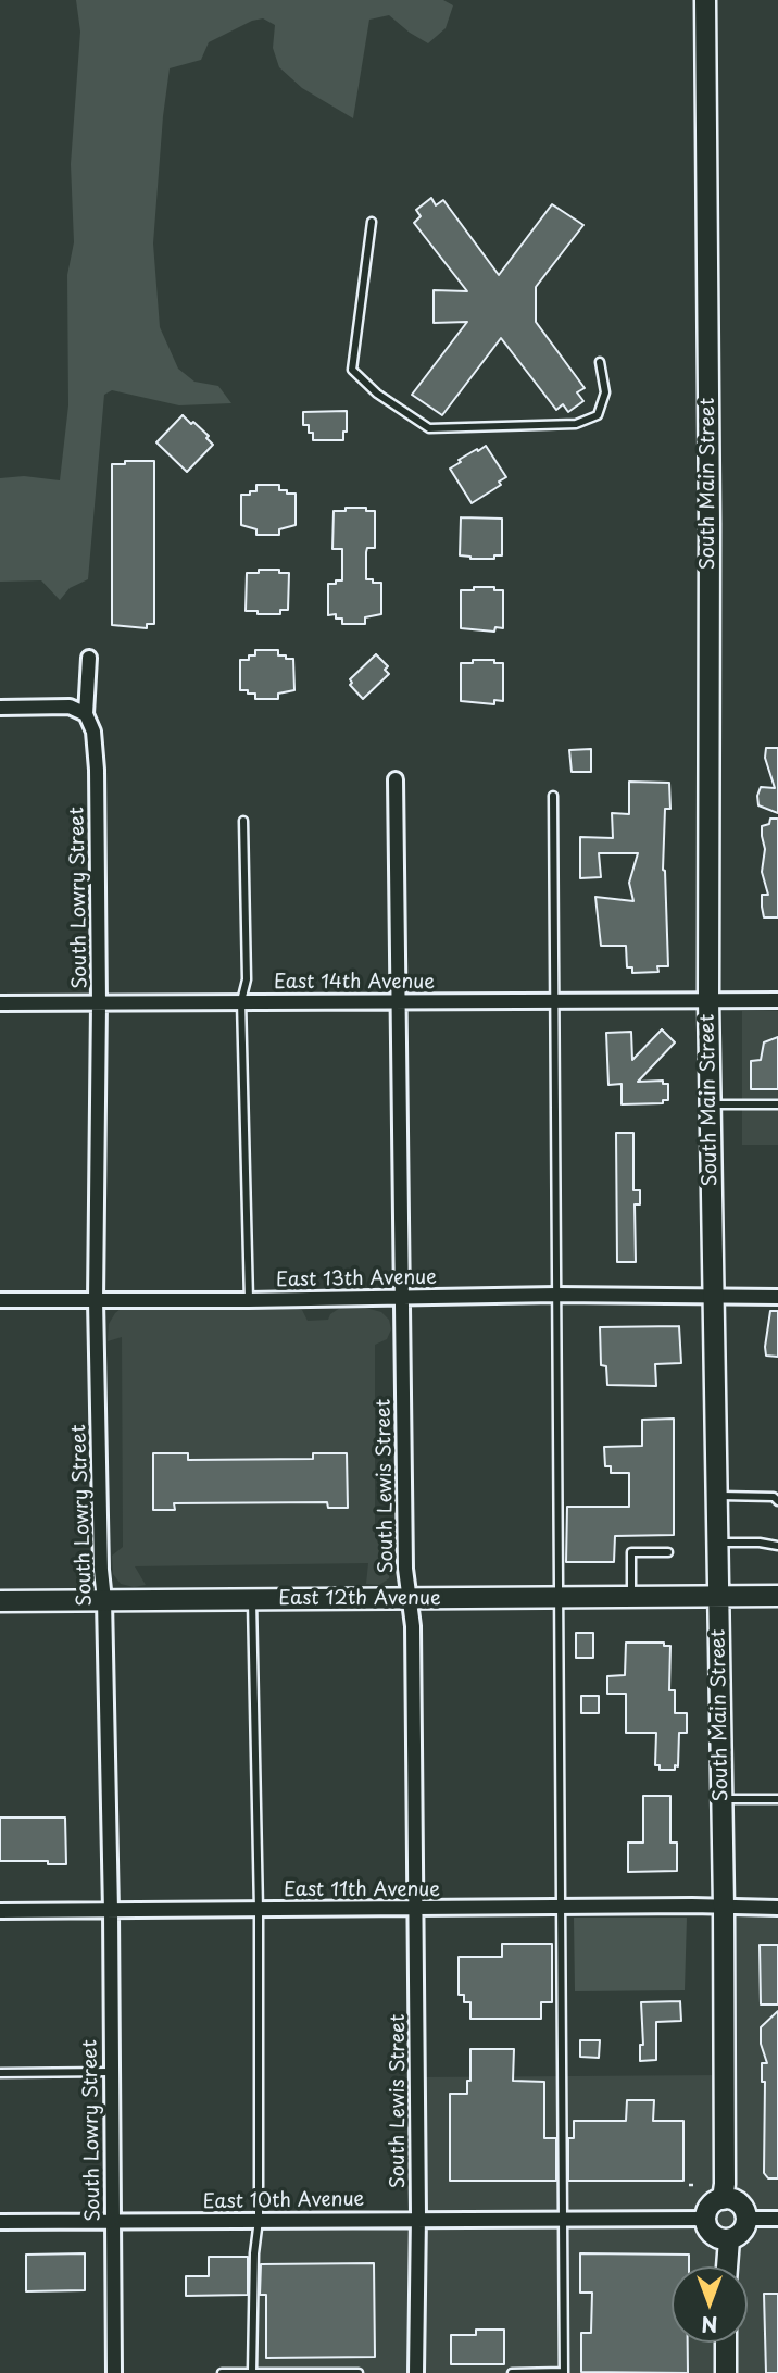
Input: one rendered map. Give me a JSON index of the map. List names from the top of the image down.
{
  "streets": {
    "main road": ["South Main Street", "East 12th Avenue"],
    "street": [
      "South Lowry Street",
      "East 14th Avenue",
      "East 13th Avenue",
      "South Lewis Street",
      "East 11th Avenue",
      "East 10th Avenue"
    ]
  },
  "crossings": [
    ["South Main Street", "East 14th Avenue"],
    ["South Main Street", "East 13th Avenue"],
    ["South Main Street", "East 12th Avenue"],
    ["South Main Street", "East 11th Avenue"],
    ["South Main Street", "East 10th Avenue"],
    ["South Lowry Street", "East 14th Avenue"],
    ["South Lowry Street", "East 13th Avenue"],
    ["South Lowry Street", "East 12th Avenue"],
    ["South Lowry Street", "East 11th Avenue"],
    ["South Lowry Street", "East 10th Avenue"],
    ["East 14th Avenue", "South Lewis Street"],
    ["East 13th Avenue", "South Lewis Street"],
    ["South Lewis Street", "East 12th Avenue"],
    ["South Lewis Street", "East 11th Avenue"],
    ["South Lewis Street", "East 10th Avenue"]
  ],
  "north": "bottom"
}
